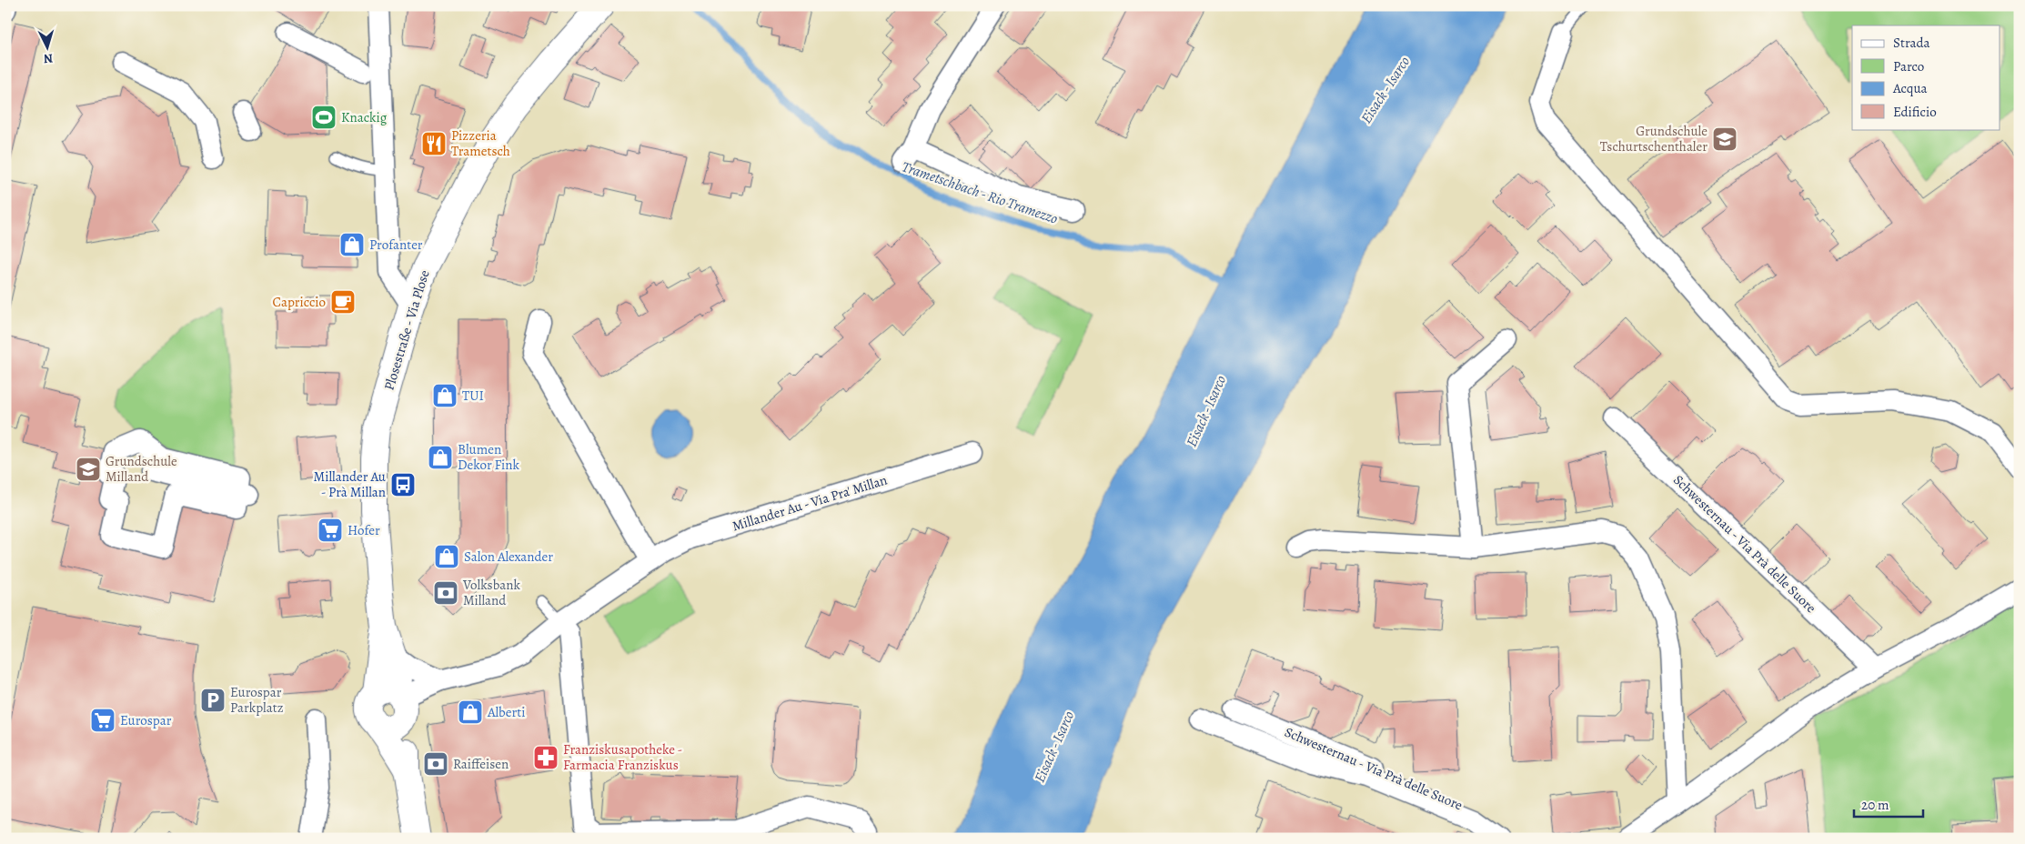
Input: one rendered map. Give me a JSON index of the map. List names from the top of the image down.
{
  "streets": {
    "street": ["Plosestraße - Via Plose", "Millander Au - Via Pra' Millan", "Schwesternau - Via Prà delle Suore"]
  },
  "crossings": [
    ["Plosestraße - Via Plose", "Millander Au - Via Pra' Millan"]
  ],
  "water": ["Eisack - Isarco", "Trametschbach - Rio Tramezzo"],
  "places": {
    "sports": ["Knackig"],
    "school or university": ["Grundschule Tschurtschenthaler", "Grundschule Milland"],
    "restaurant": ["Pizzeria Trametsch"],
    "shop": [
      "Profanter",
      "TUI",
      "Blumen Dekor Fink",
      "Salon Alexander",
      "Alberti"
    ],
    "cafe": ["Capriccio"],
    "bus stop": ["Millander Au - Prà Millan"],
    "supermarket": ["Hofer", "Eurospar"],
    "bank": ["Volksbank Milland", "Raiffeisen"],
    "parking": ["Eurospar Parkplatz"],
    "pharmacy": ["Franziskusapotheke - Farmacia Franziskus"]
  },
  "legend": [
    "Strada",
    "Parco",
    "Acqua",
    "Edificio"
  ],
  "scale_bar": "20 m",
  "north": "bottom"
}
